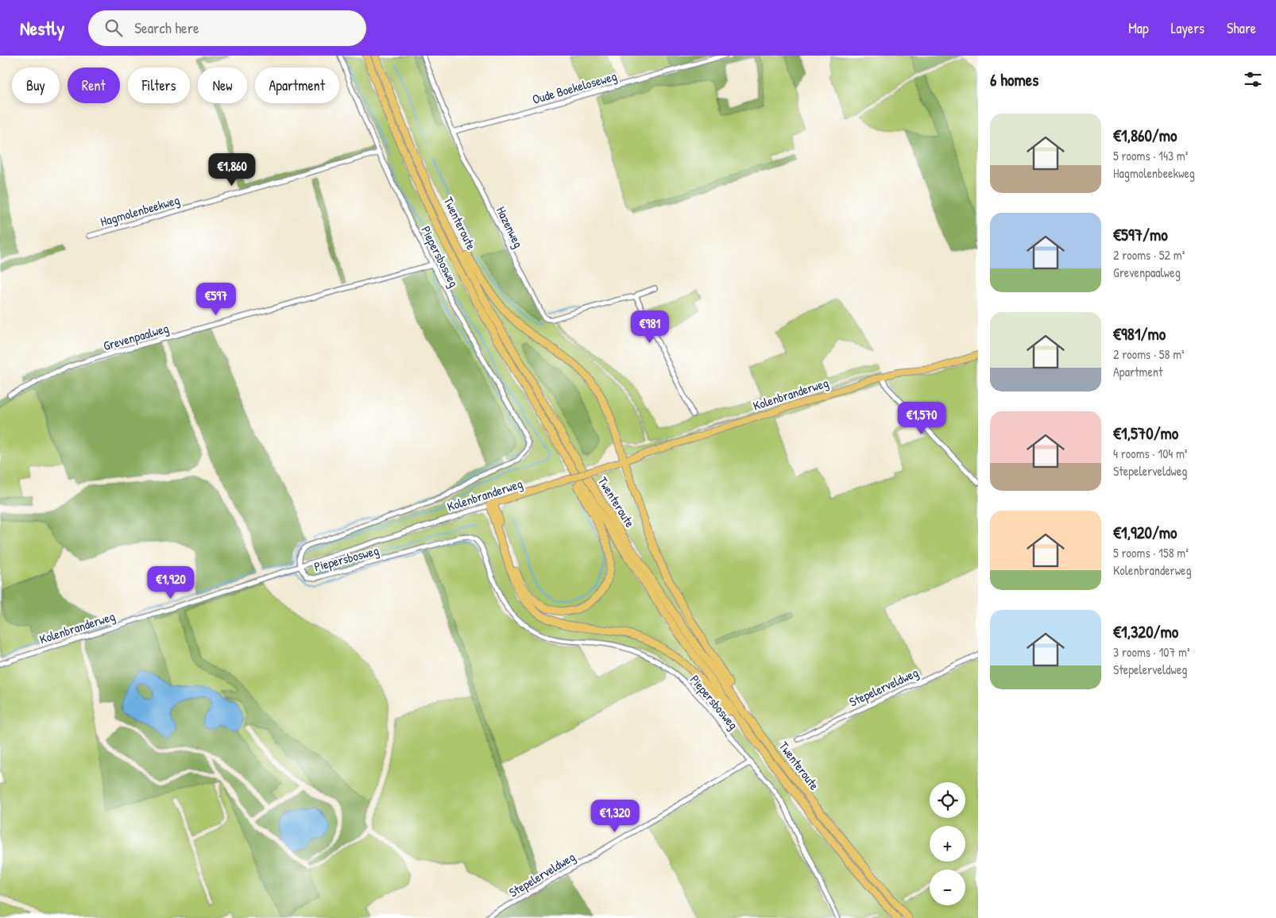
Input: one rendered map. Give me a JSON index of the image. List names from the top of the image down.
{
  "streets": {
    "highway": ["Twenteroute"],
    "main road": ["Kolenbranderweg"],
    "street": [
      "Oude Boekeloseweg",
      "Hagmolenbeekweg",
      "Hazenweg",
      "Piepersbosweg",
      "Grevenpaalweg",
      "Stepelerveldweg"
    ]
  },
  "crossings": [
    ["Oude Boekeloseweg", "Hazenweg"],
    ["Hagmolenbeekweg", "Piepersbosweg"],
    ["Piepersbosweg", "Grevenpaalweg"],
    ["Piepersbosweg", "Kolenbranderweg"],
    ["Piepersbosweg", "Stepelerveldweg"]
  ],
  "page": {
    "header": "Nestly",
    "search": "Search here",
    "nav": ["Map", "Layers", "Share"],
    "heading": "6 homes",
    "chip": [
      "Buy",
      "Rent",
      "Filters",
      "New",
      "Apartment"
    ],
    "list": [
      {
        "name": "€1,860/mo",
        "note": "5 rooms · 143 m² · Hagmolenbeekweg"
      },
      {
        "name": "€597/mo",
        "note": "2 rooms · 52 m² · Grevenpaalweg"
      },
      {
        "name": "€981/mo",
        "note": "2 rooms · 58 m² · Apartment"
      },
      {
        "name": "€1,570/mo",
        "note": "4 rooms · 104 m² · Stepelerveldweg"
      },
      {
        "name": "€1,920/mo",
        "note": "5 rooms · 158 m² · Kolenbranderweg"
      },
      {
        "name": "€1,320/mo",
        "note": "3 rooms · 107 m² · Stepelerveldweg"
      }
    ],
    "price": [
      "€1,860",
      "€597",
      "€981",
      "€1,570",
      "€1,920",
      "€1,320"
    ],
    "map_buttons": ["+", "−"]
  }
}
